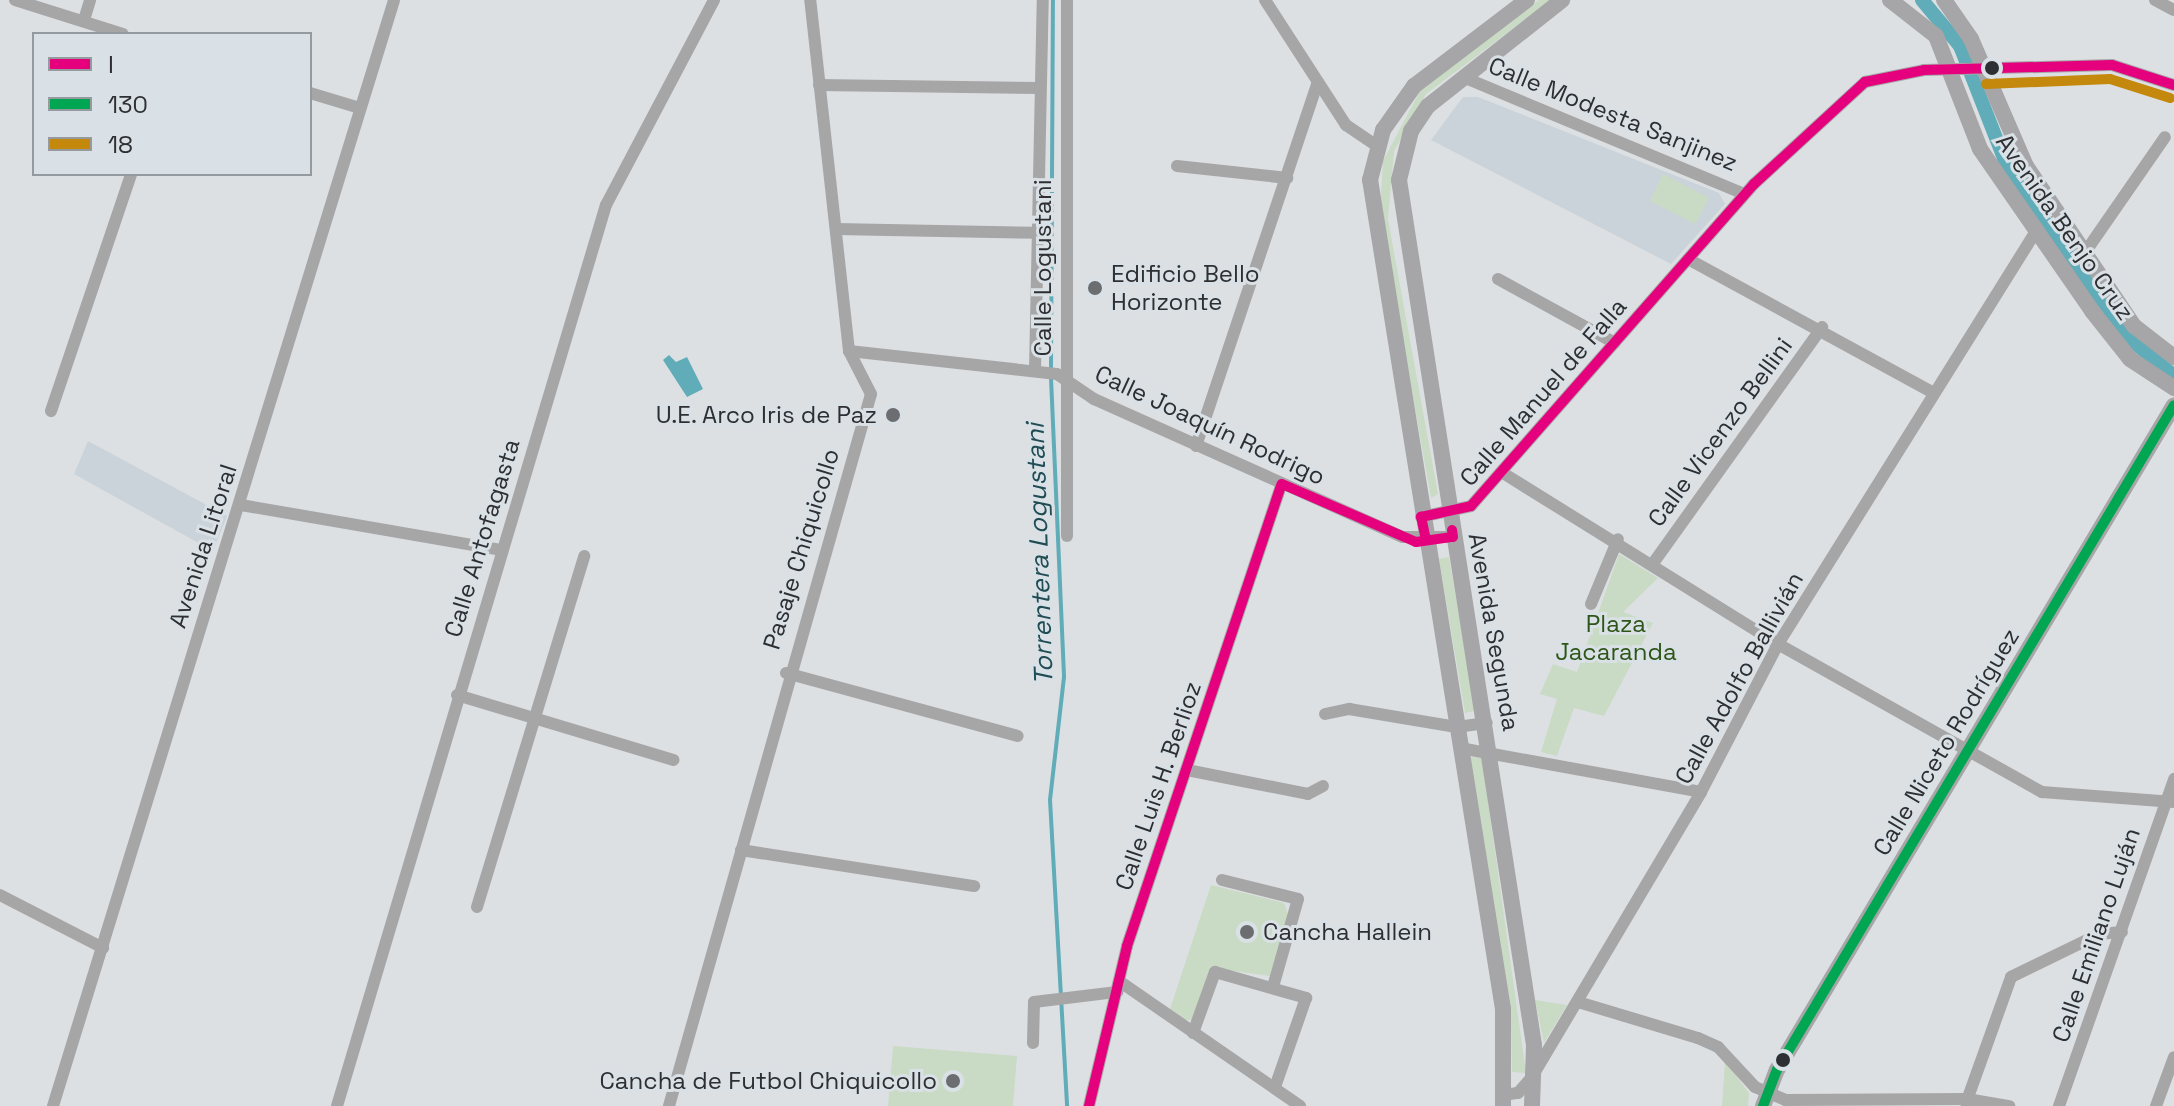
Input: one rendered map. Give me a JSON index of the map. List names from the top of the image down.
{
  "streets": {
    "main road": ["Avenida Benjo Cruz", "Avenida Segunda", "Calle Niceto Rodríguez"],
    "street": [
      "Calle Modesta Sanjinez",
      "Calle Logustani",
      "Calle Manuel de Falla",
      "Calle Joaquín Rodrigo",
      "Calle Vicenzo Bellini",
      "Calle Antofagasta",
      "Avenida Litoral",
      "Pasaje Chiquicollo",
      "Calle Adolfo Ballivián",
      "Calle Luis H. Berlioz",
      "Calle Emiliano Luján"
    ]
  },
  "crossings": [
    ["Calle Modesta Sanjinez", "Calle Manuel de Falla"],
    ["Calle Modesta Sanjinez", "Avenida Segunda"],
    ["Avenida Benjo Cruz", "Calle Manuel de Falla"],
    ["Avenida Benjo Cruz", "Calle Adolfo Ballivián"],
    ["Calle Logustani", "Calle Joaquín Rodrigo"],
    ["Calle Manuel de Falla", "Avenida Segunda"],
    ["Calle Joaquín Rodrigo", "Pasaje Chiquicollo"],
    ["Calle Joaquín Rodrigo", "Avenida Segunda"],
    ["Calle Joaquín Rodrigo", "Calle Luis H. Berlioz"],
    ["Avenida Segunda", "Calle Adolfo Ballivián"]
  ],
  "water": ["Torrentera Logustani"],
  "parks": ["Plaza Jacaranda"],
  "places": [
    "Edificio Bello Horizonte",
    "U.E. Arco Iris de Paz",
    "Cancha Hallein",
    "Cancha de Futbol Chiquicollo"
  ],
  "lines": ["transit line I", "transit line 18", "transit line 130"],
  "legend": ["I", "130", "18"]
}
